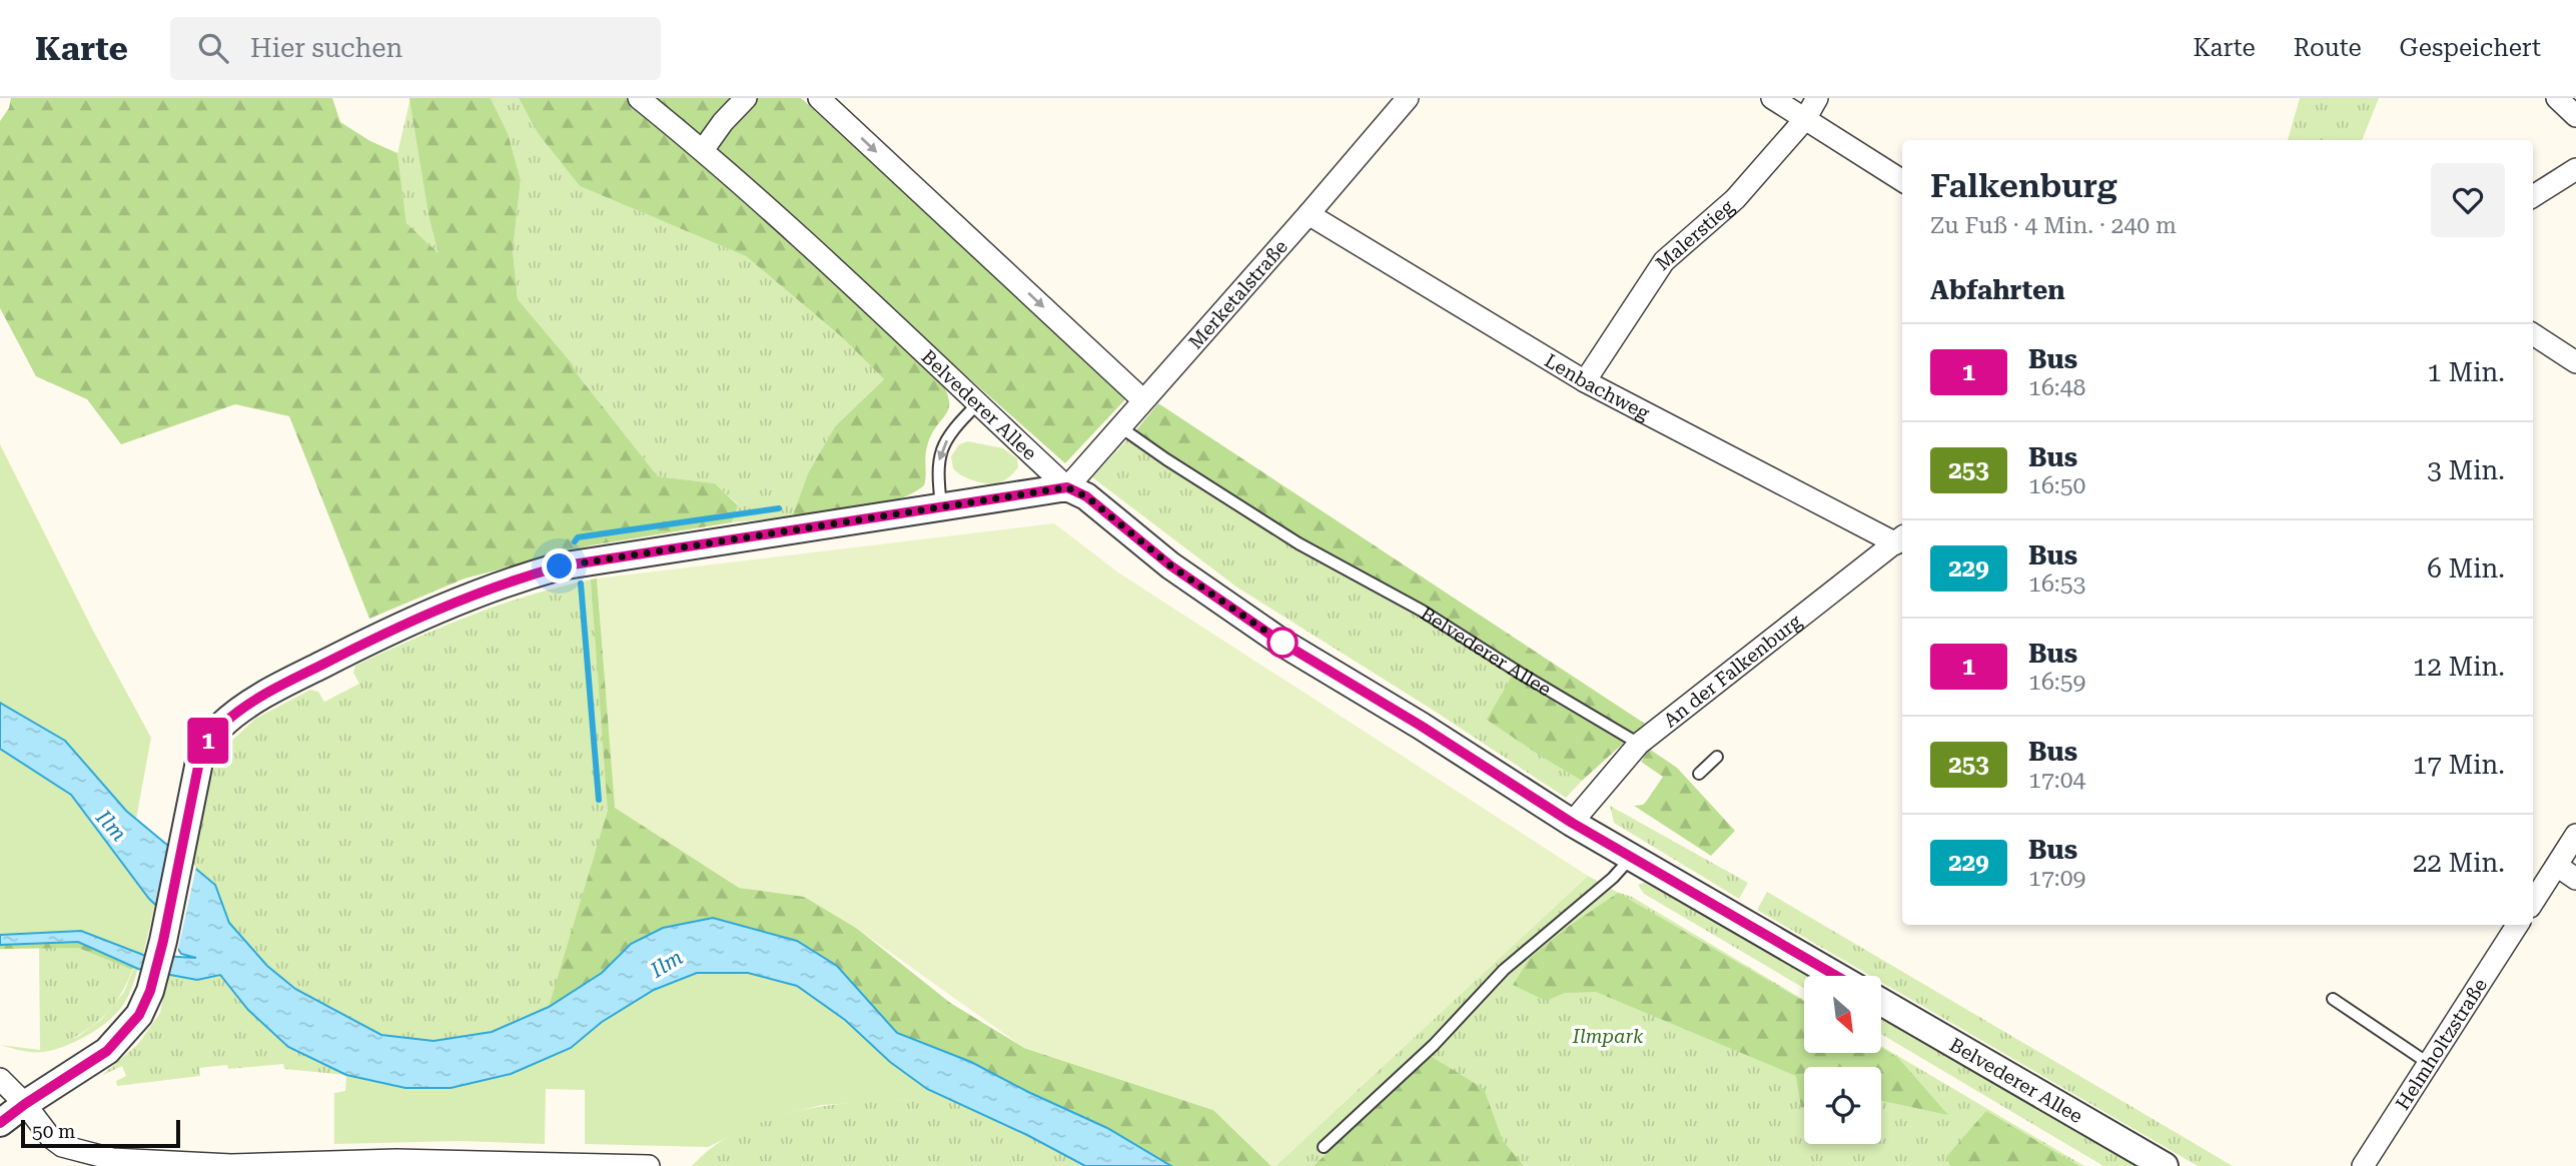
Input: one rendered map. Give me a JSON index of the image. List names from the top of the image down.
{
  "streets": {
    "street": [
      "Malerstieg",
      "Merketalstraße",
      "Lenbachweg",
      "Belvederer Allee",
      "An der Falkenburg",
      "Helmholtzstraße"
    ]
  },
  "crossings": [
    ["Malerstieg", "Lenbachweg"],
    ["Merketalstraße", "Lenbachweg"],
    ["Merketalstraße", "Belvederer Allee"],
    ["Lenbachweg", "An der Falkenburg"],
    ["Belvederer Allee", "An der Falkenburg"]
  ],
  "water": ["Ilm"],
  "parks": ["Ilmpark"],
  "lines": ["bus line 1"],
  "scale_bar": "50 m",
  "north": "bottom right",
  "page": {
    "header": "Karte",
    "search": "Hier suchen",
    "nav": ["Karte", "Route", "Gespeichert"],
    "on_map": "1",
    "heading": [
      ["Falkenburg", "Zu Fuß · 4 Min. · 240 m"],
      "Abfahrten"
    ],
    "list": [
      {
        "mark": "1",
        "name": "Bus",
        "note": "16:48",
        "value": "1 Min."
      },
      {
        "mark": "253",
        "name": "Bus",
        "note": "16:50",
        "value": "3 Min."
      },
      {
        "mark": "229",
        "name": "Bus",
        "note": "16:53",
        "value": "6 Min."
      },
      {
        "mark": "1",
        "name": "Bus",
        "note": "16:59",
        "value": "12 Min."
      },
      {
        "mark": "253",
        "name": "Bus",
        "note": "17:04",
        "value": "17 Min."
      },
      {
        "mark": "229",
        "name": "Bus",
        "note": "17:09",
        "value": "22 Min."
      }
    ],
    "scale": "50 m"
  }
}
